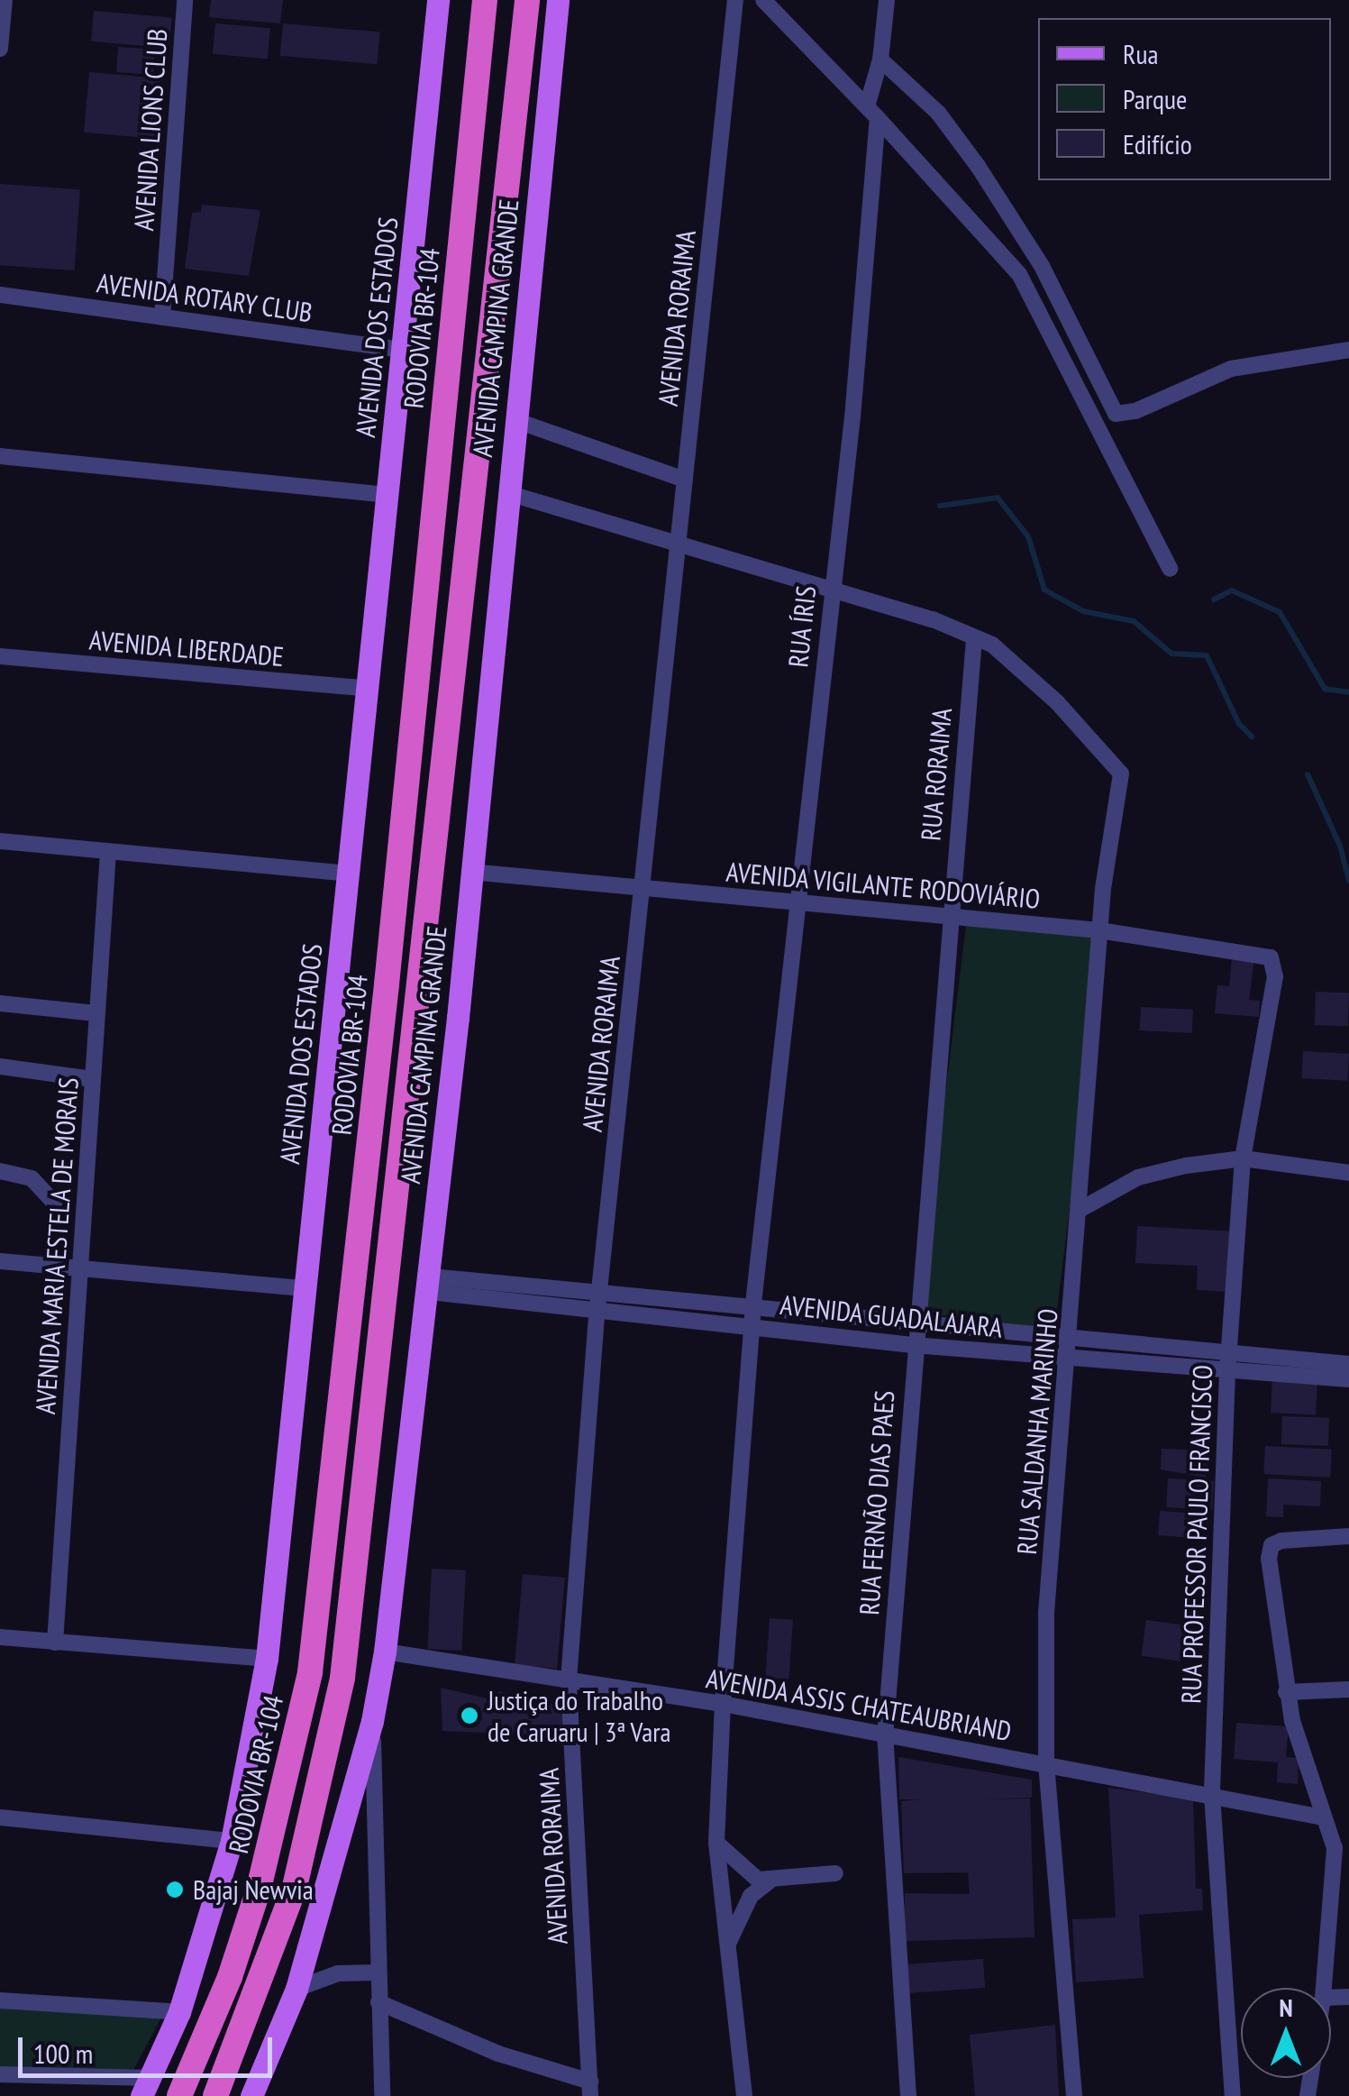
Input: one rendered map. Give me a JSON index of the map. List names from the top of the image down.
{
  "streets": {
    "highway": ["RODOVIA BR-104"],
    "main road": ["AVENIDA DOS ESTADOS", "AVENIDA CAMPINA GRANDE"],
    "street": [
      "AVENIDA LIONS CLUB",
      "AVENIDA ROTARY CLUB",
      "AVENIDA RORAIMA",
      "RUA ÍRIS",
      "AVENIDA LIBERDADE",
      "RUA RORAIMA",
      "AVENIDA VIGILANTE RODOVIÁRIO",
      "AVENIDA MARIA ESTELA DE MORAIS",
      "AVENIDA GUADALAJARA",
      "RUA SALDANHA MARINHO",
      "RUA FERNÃO DIAS PAES",
      "RUA PROFESSOR PAULO FRANCISCO",
      "AVENIDA ASSIS CHATEAUBRIAND"
    ]
  },
  "crossings": [
    ["AVENIDA LIONS CLUB", "AVENIDA ROTARY CLUB"],
    ["AVENIDA ROTARY CLUB", "AVENIDA DOS ESTADOS"],
    ["AVENIDA RORAIMA", "AVENIDA VIGILANTE RODOVIÁRIO"],
    ["AVENIDA RORAIMA", "AVENIDA GUADALAJARA"],
    ["AVENIDA RORAIMA", "AVENIDA ASSIS CHATEAUBRIAND"],
    ["AVENIDA DOS ESTADOS", "AVENIDA LIBERDADE"],
    ["AVENIDA CAMPINA GRANDE", "AVENIDA VIGILANTE RODOVIÁRIO"],
    ["AVENIDA CAMPINA GRANDE", "AVENIDA GUADALAJARA"],
    ["AVENIDA CAMPINA GRANDE", "AVENIDA ASSIS CHATEAUBRIAND"],
    ["RUA ÍRIS", "AVENIDA VIGILANTE RODOVIÁRIO"],
    ["RUA ÍRIS", "AVENIDA GUADALAJARA"],
    ["RUA ÍRIS", "AVENIDA ASSIS CHATEAUBRIAND"],
    ["RUA RORAIMA", "AVENIDA VIGILANTE RODOVIÁRIO"],
    ["RUA RORAIMA", "RUA SALDANHA MARINHO"],
    ["RUA RORAIMA", "RUA FERNÃO DIAS PAES"],
    ["AVENIDA VIGILANTE RODOVIÁRIO", "RUA SALDANHA MARINHO"],
    ["AVENIDA VIGILANTE RODOVIÁRIO", "RUA FERNÃO DIAS PAES"],
    ["AVENIDA VIGILANTE RODOVIÁRIO", "RUA PROFESSOR PAULO FRANCISCO"],
    ["AVENIDA GUADALAJARA", "RUA SALDANHA MARINHO"],
    ["AVENIDA GUADALAJARA", "RUA FERNÃO DIAS PAES"],
    ["AVENIDA GUADALAJARA", "RUA PROFESSOR PAULO FRANCISCO"],
    ["RUA SALDANHA MARINHO", "AVENIDA ASSIS CHATEAUBRIAND"],
    ["RUA FERNÃO DIAS PAES", "AVENIDA ASSIS CHATEAUBRIAND"],
    ["RUA PROFESSOR PAULO FRANCISCO", "AVENIDA ASSIS CHATEAUBRIAND"]
  ],
  "places": ["Justiça do Trabalho de Caruaru | 3ª Vara", "Bajaj Newvia"],
  "legend": ["Rua", "Parque", "Edifício"],
  "scale_bar": "100 m",
  "north": "top"
}
